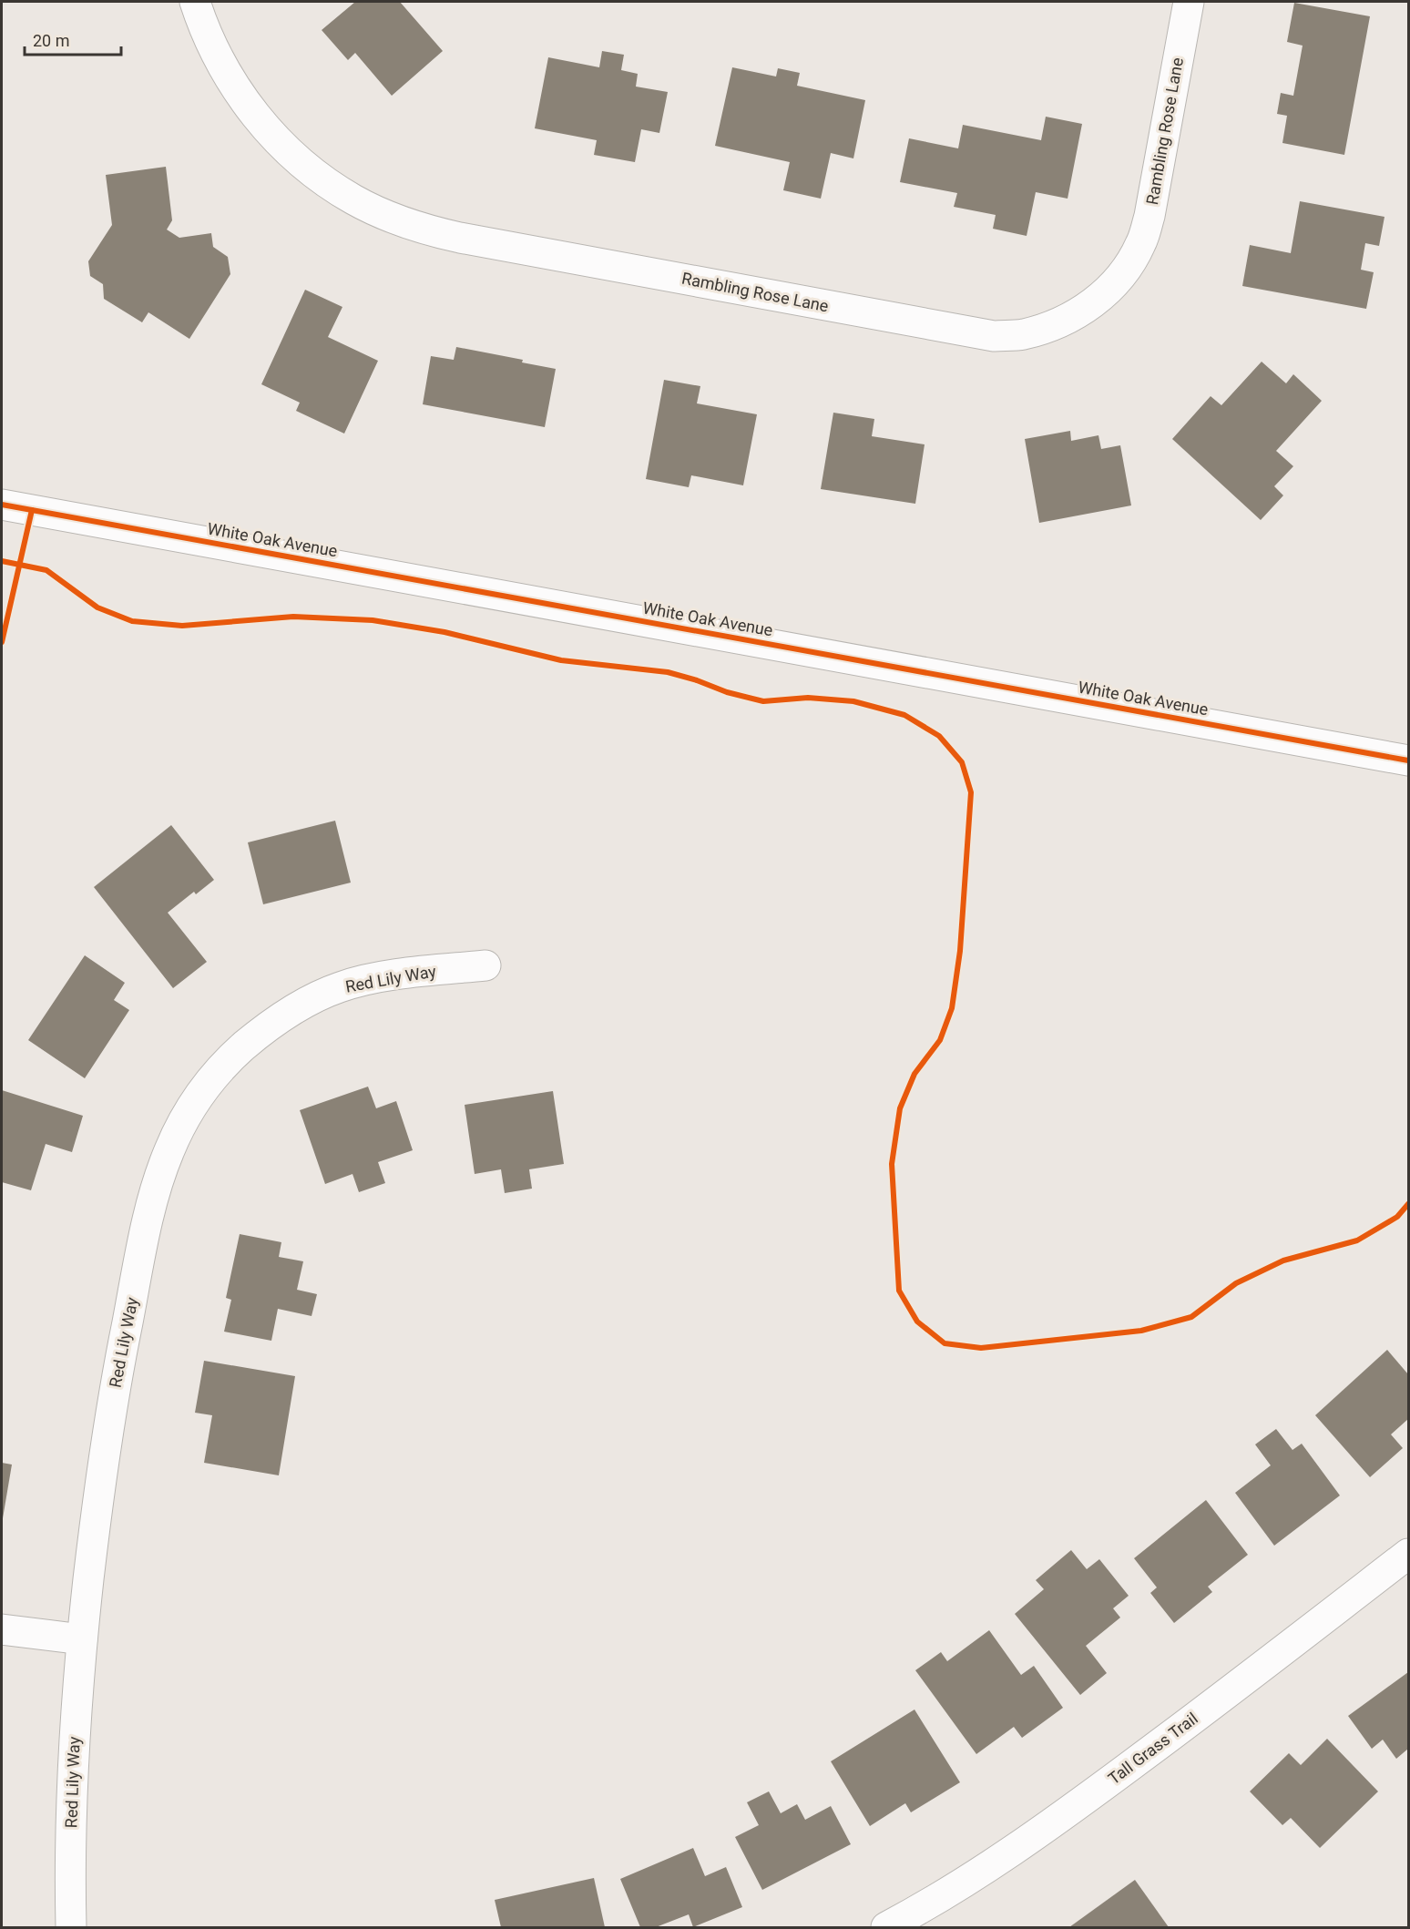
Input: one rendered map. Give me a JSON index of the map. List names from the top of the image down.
{
  "streets": {
    "street": [
      "Rambling Rose Lane",
      "White Oak Avenue",
      "Red Lily Way",
      "Tall Grass Trail"
    ]
  },
  "scale_bar": "20 m"
}
